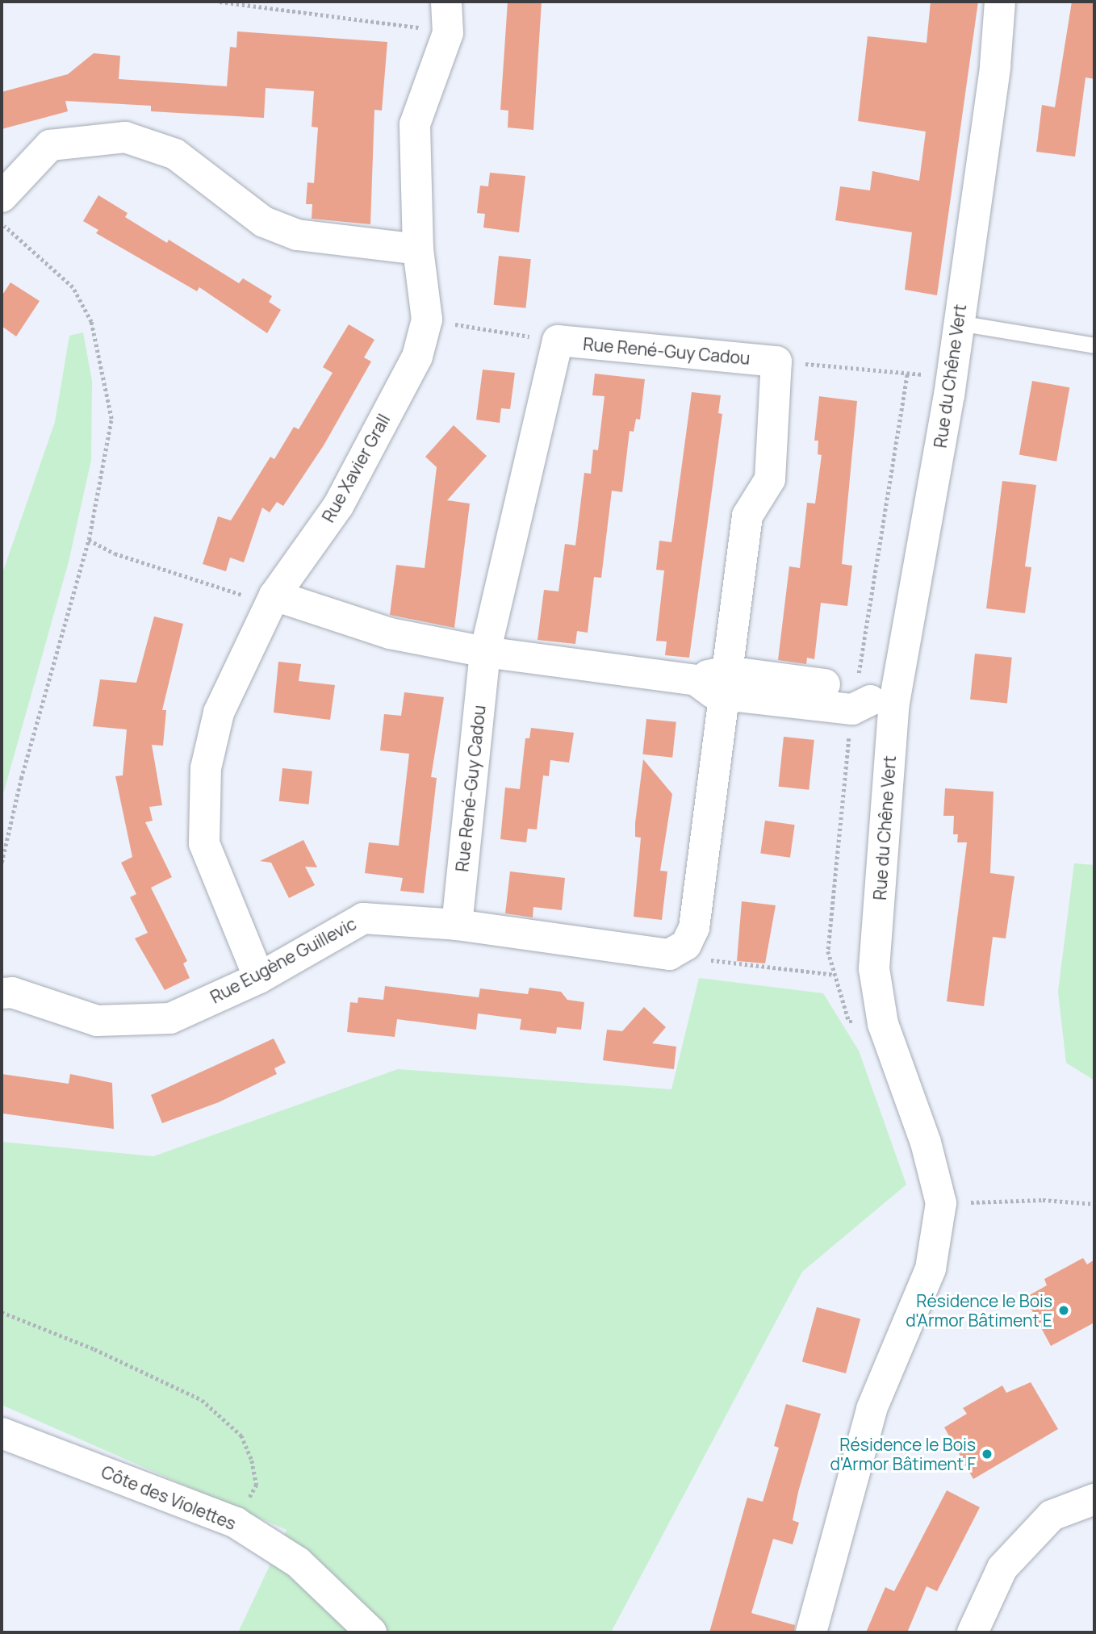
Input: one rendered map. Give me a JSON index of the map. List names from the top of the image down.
{
  "streets": {
    "street": [
      "Rue René-Guy Cadou",
      "Rue du Chêne Vert",
      "Rue Xavier Grall",
      "Rue Eugène Guillevic",
      "Côte des Violettes"
    ]
  },
  "crossings": [
    ["Rue René-Guy Cadou", "Rue Eugène Guillevic"],
    ["Rue Xavier Grall", "Rue Eugène Guillevic"]
  ],
  "places": ["Résidence le Bois d'Armor Bâtiment E", "Résidence le Bois d'Armor Bâtiment F"]
}
